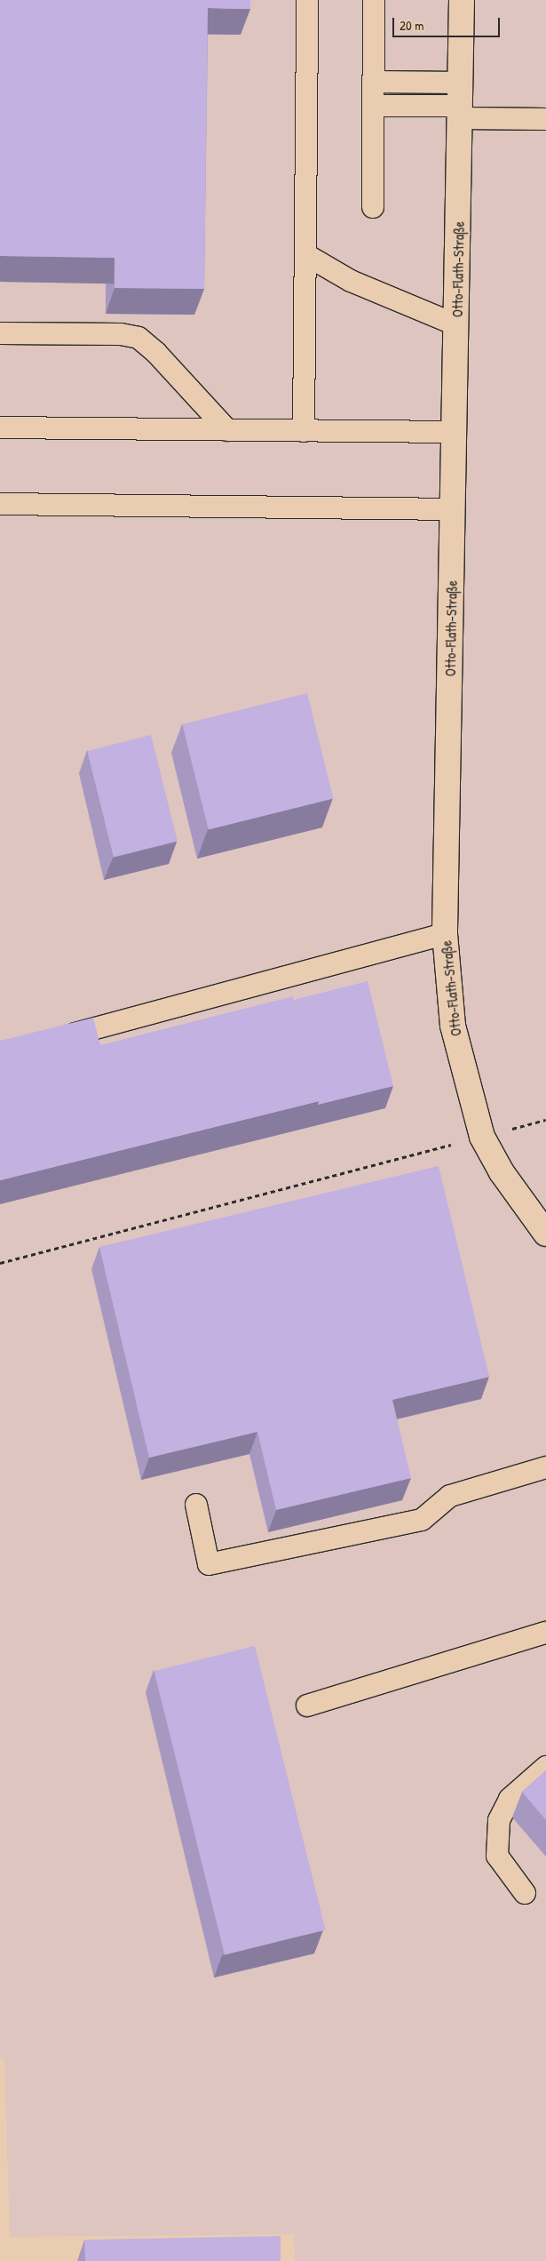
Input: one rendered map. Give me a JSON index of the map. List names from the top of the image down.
{
  "streets": {
    "street": ["Otto-Flath-Straße"]
  },
  "scale_bar": "20 m"
}
